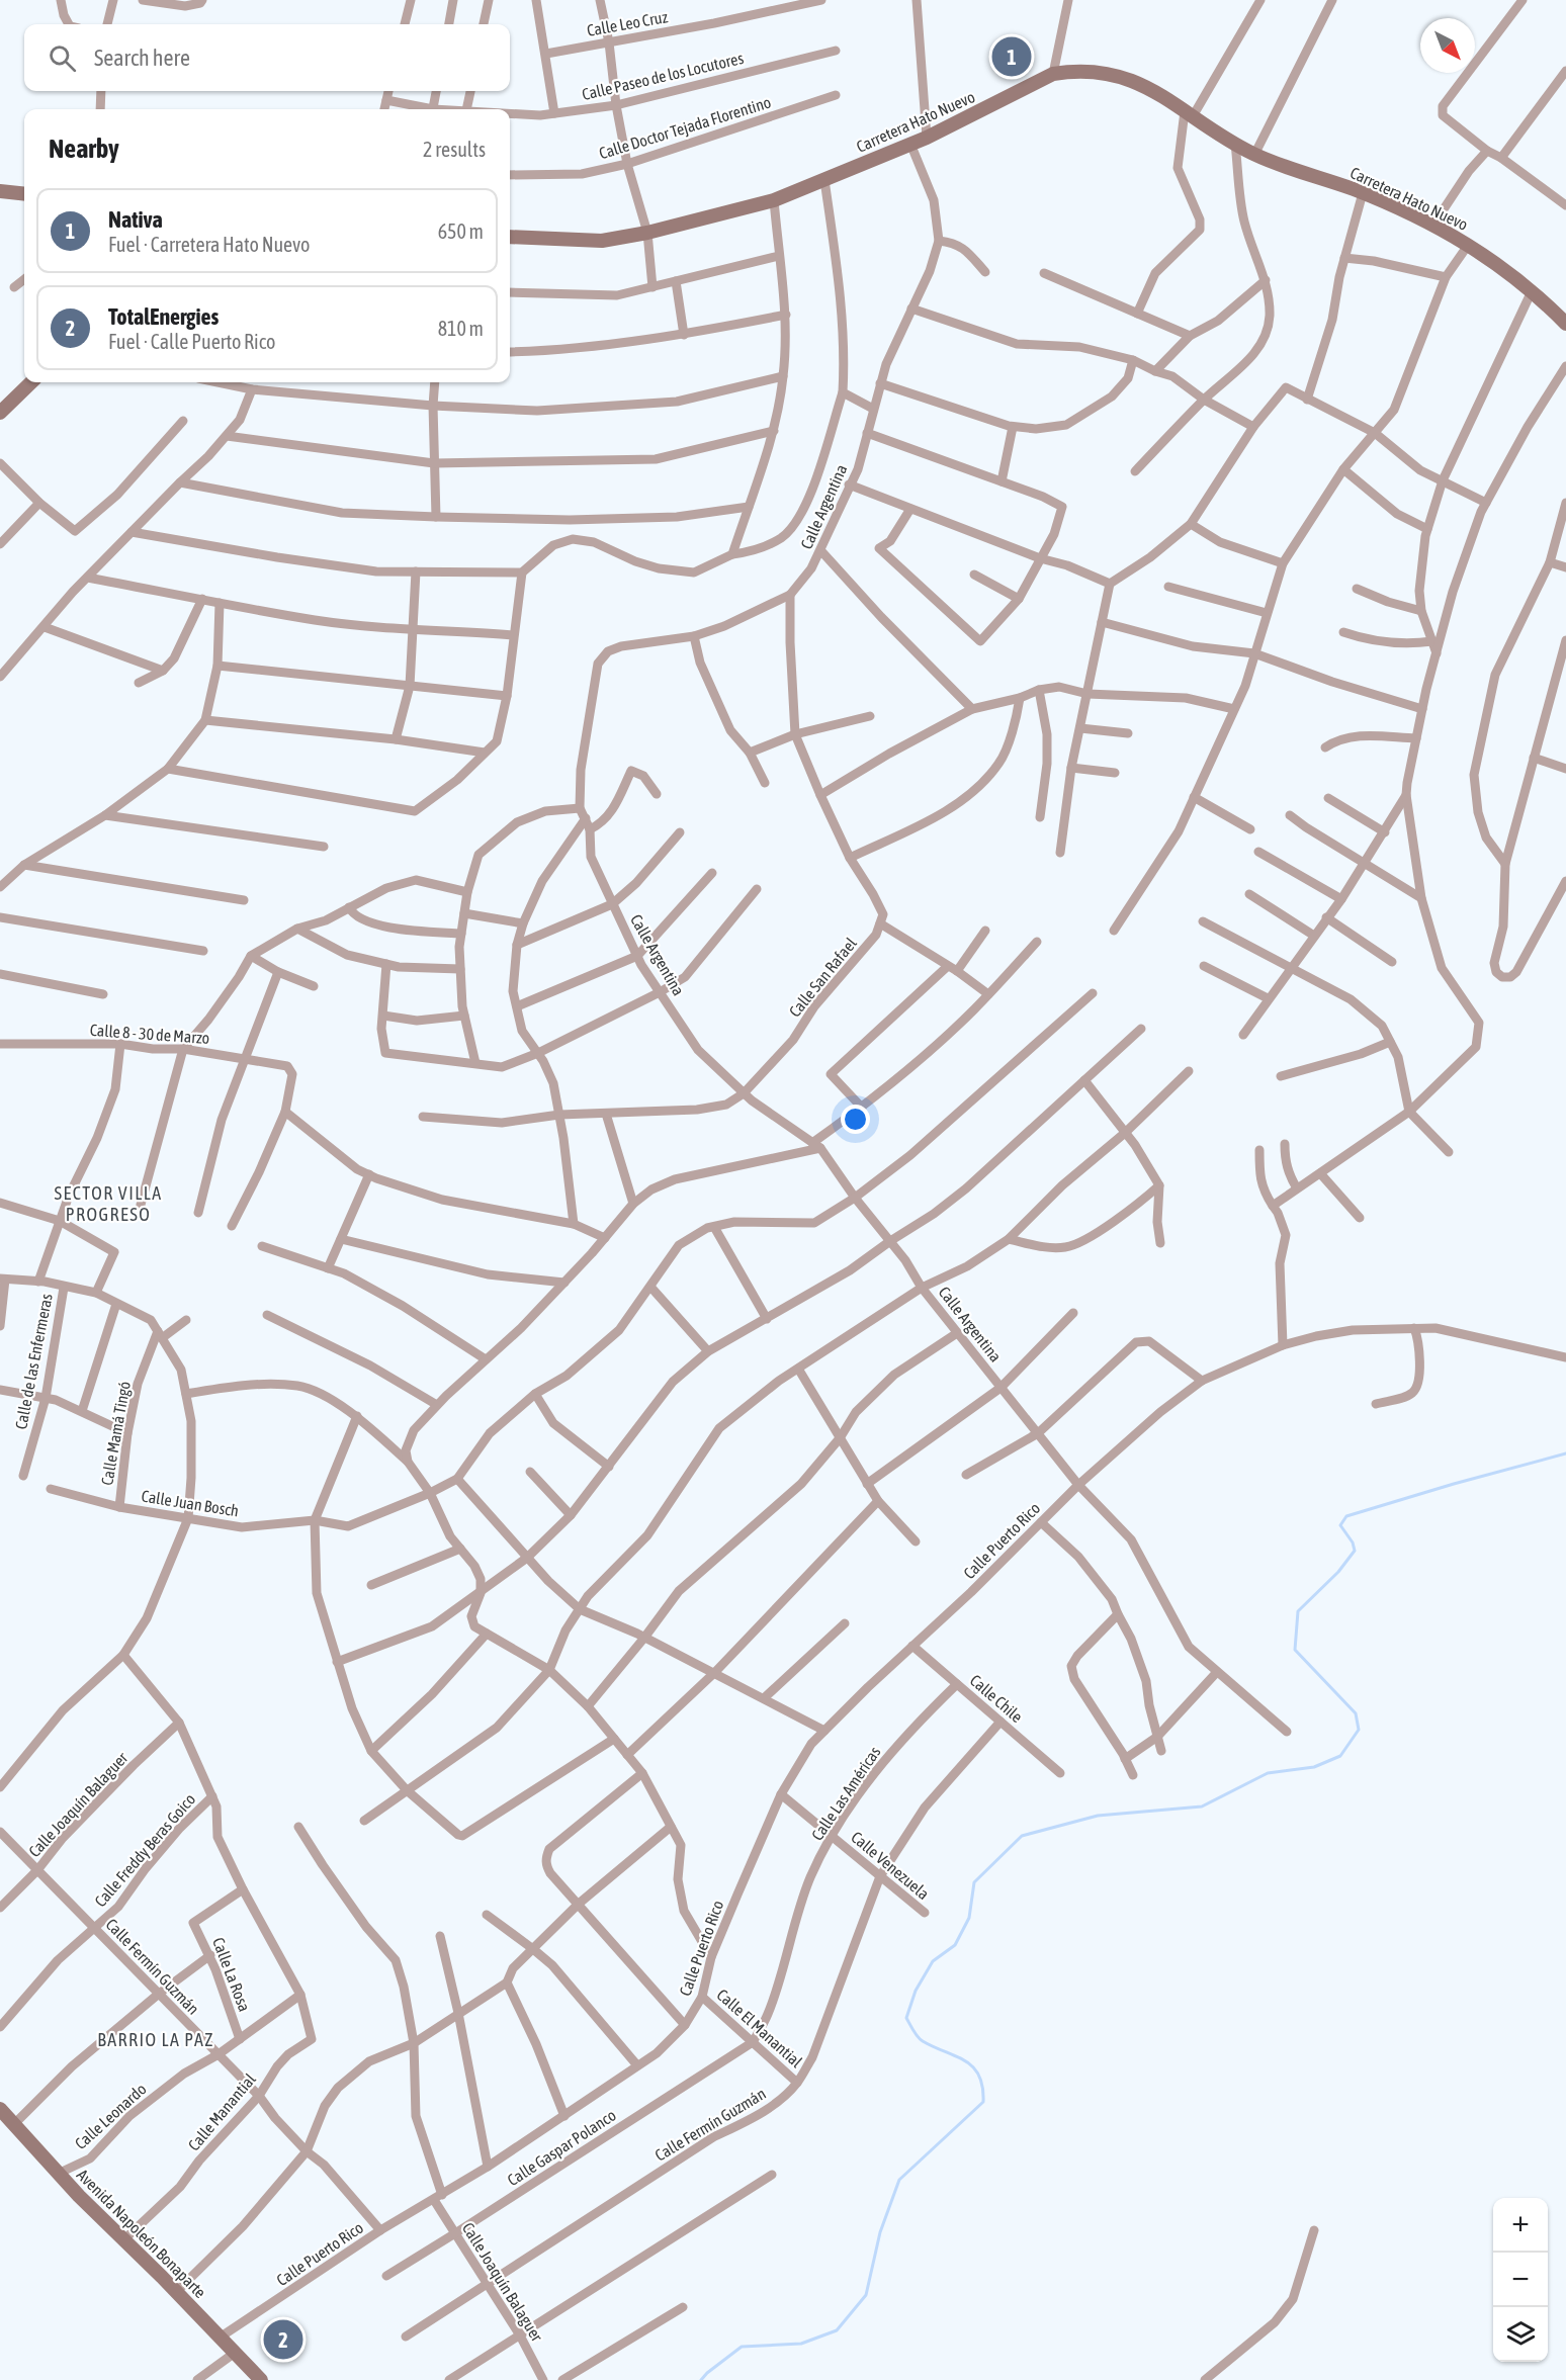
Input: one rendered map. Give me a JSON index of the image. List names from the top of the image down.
{
  "streets": {
    "main road": ["Carretera Hato Nuevo", "Avenida Napoleón Bonaparte"],
    "street": [
      "Calle Leo Cruz",
      "Calle Paseo de los Locutores",
      "Calle Doctor Tejada Florentino",
      "Calle Argentina",
      "Calle San Rafael",
      "Calle 8 - 30 de Marzo",
      "Calle de las Enfermeras",
      "Calle Mamá Tingó",
      "Calle Juan Bosch",
      "Calle Puerto Rico",
      "Calle Chile",
      "Calle Las Américas",
      "Calle Joaquín Balaguer",
      "Calle Freddy Beras Goico",
      "Calle Venezuela",
      "Calle Fermín Guzmán",
      "Calle La Rosa",
      "Calle El Manantial",
      "Calle Manantial",
      "Calle Leonardo",
      "Calle Gaspar Polanco"
    ]
  },
  "crossings": [
    ["Carretera Hato Nuevo", "Calle Argentina"],
    ["Calle Argentina", "Calle San Rafael"],
    ["Calle Argentina", "Calle Puerto Rico"],
    ["Calle Mamá Tingó", "Calle Juan Bosch"],
    ["Calle Puerto Rico", "Calle Chile"],
    ["Calle Puerto Rico", "Calle Joaquín Balaguer"],
    ["Calle Puerto Rico", "Calle Venezuela"],
    ["Calle Puerto Rico", "Calle Fermín Guzmán"],
    ["Calle Puerto Rico", "Calle El Manantial"],
    ["Calle Puerto Rico", "Avenida Napoleón Bonaparte"],
    ["Calle Chile", "Calle Las Américas"],
    ["Calle Chile", "Calle Fermín Guzmán"],
    ["Calle Las Américas", "Calle Venezuela"],
    ["Calle Las Américas", "Calle El Manantial"],
    ["Calle Las Américas", "Calle Gaspar Polanco"],
    ["Calle Joaquín Balaguer", "Calle Fermín Guzmán"],
    ["Calle Joaquín Balaguer", "Calle Gaspar Polanco"],
    ["Calle Freddy Beras Goico", "Calle Fermín Guzmán"],
    ["Calle Venezuela", "Calle Fermín Guzmán"],
    ["Calle Fermín Guzmán", "Calle El Manantial"],
    ["Calle Fermín Guzmán", "Calle Manantial"],
    ["Calle Fermín Guzmán", "Calle Leonardo"],
    ["Calle La Rosa", "Calle Leonardo"],
    ["Calle El Manantial", "Calle Gaspar Polanco"],
    ["Calle Manantial", "Calle Leonardo"],
    ["Calle Manantial", "Avenida Napoleón Bonaparte"],
    ["Calle Leonardo", "Avenida Napoleón Bonaparte"]
  ],
  "districts": ["SECTOR VILLA PROGRESO", "BARRIO LA PAZ"],
  "north": "bottom right",
  "page": {
    "search": "Search here",
    "pins": ["1", "2"],
    "heading": ["Nearby", "2 results"],
    "list": [
      {
        "mark": "1",
        "name": "Nativa",
        "note": "Fuel · Carretera Hato Nuevo",
        "value": "650 m"
      },
      {
        "mark": "2",
        "name": "TotalEnergies",
        "note": "Fuel · Calle Puerto Rico",
        "value": "810 m"
      }
    ],
    "map_buttons": ["+", "−"]
  }
}
